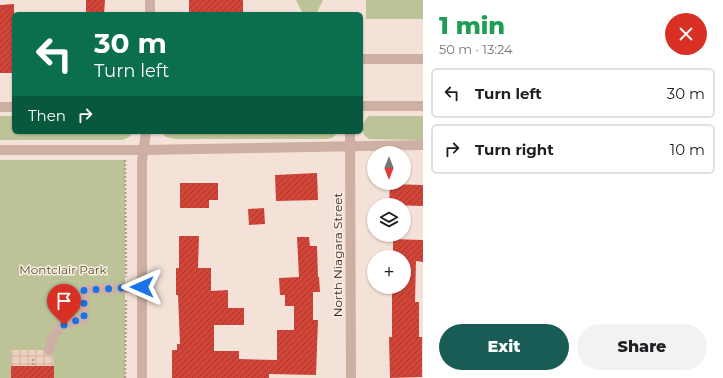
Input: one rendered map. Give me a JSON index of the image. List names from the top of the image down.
{
  "streets": {
    "street": ["North Niagara Street"]
  },
  "parks": ["Montclair Park"],
  "north": "bottom",
  "page": {
    "heading": ["1 min", "50 m · 13:24"],
    "turn": ["30 m", "Turn left"],
    "list": [
      {
        "name": "Turn left",
        "value": "30 m"
      },
      {
        "name": "Turn right",
        "value": "10 m"
      }
    ],
    "then": "Then",
    "map_buttons": "+",
    "buttons": ["Exit", "Share"]
  }
}
